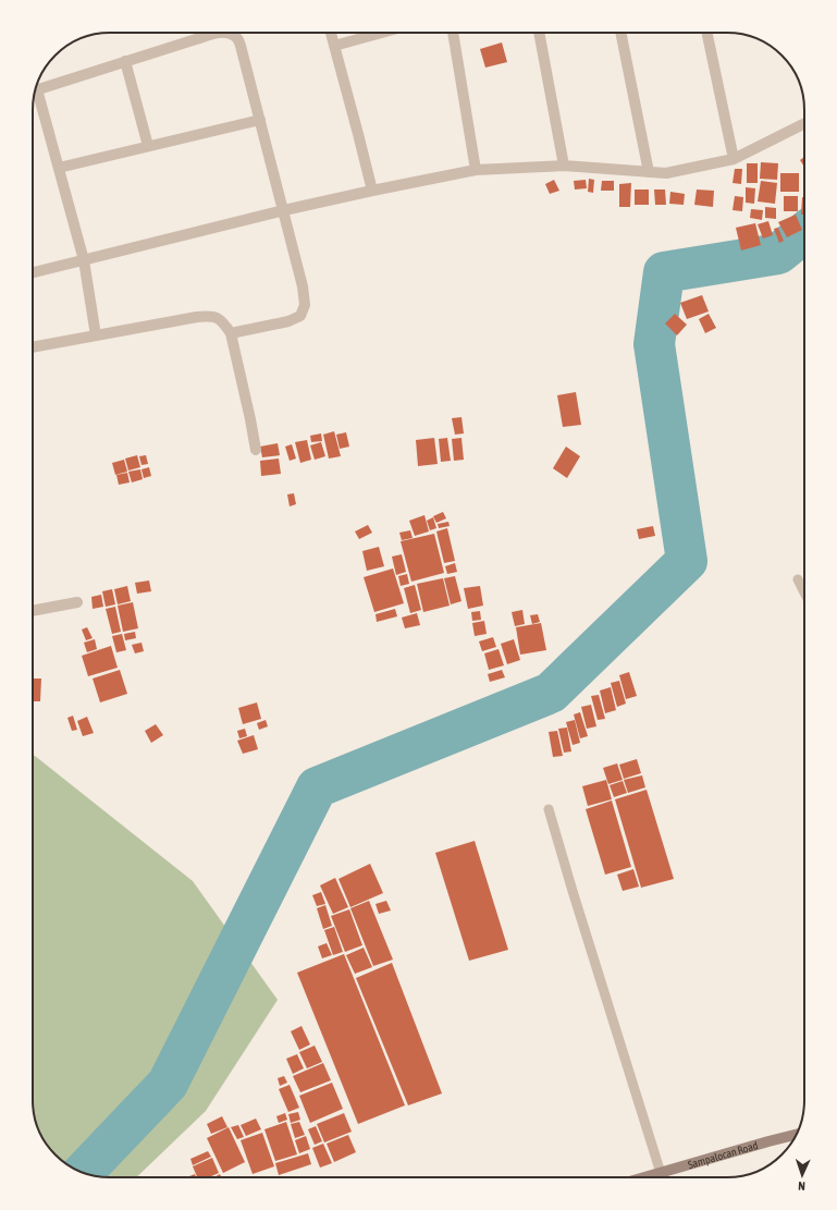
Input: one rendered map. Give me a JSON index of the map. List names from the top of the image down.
{
  "streets": {
    "main road": ["Sampalocan Road"]
  },
  "north": "bottom"
}
